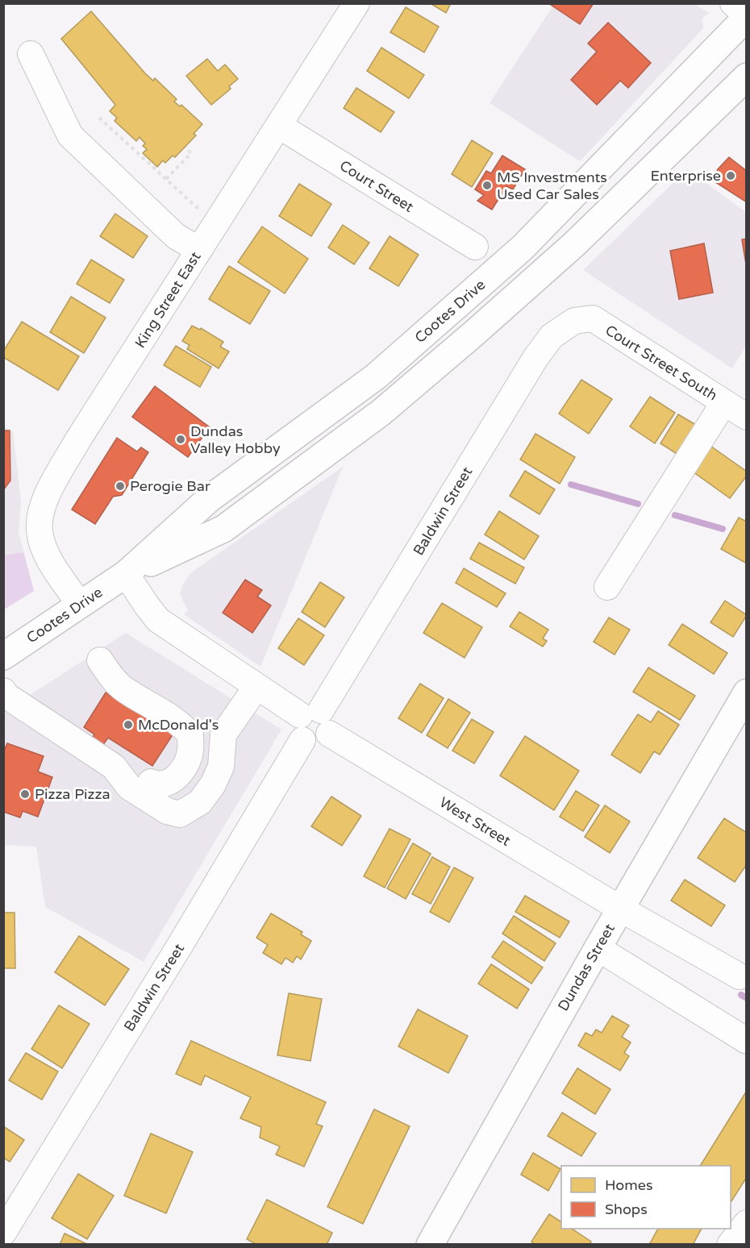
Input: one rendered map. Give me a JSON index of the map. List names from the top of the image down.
{
  "streets": {
    "main road": ["Cootes Drive", "Dundas Street"],
    "street": [
      "Court Street",
      "King Street East",
      "Court Street South",
      "Baldwin Street",
      "West Street"
    ]
  },
  "crossings": [
    ["Court Street", "King Street East"],
    ["King Street East", "Cootes Drive"],
    ["Court Street South", "Baldwin Street"],
    ["Baldwin Street", "West Street"],
    ["West Street", "Dundas Street"]
  ],
  "places": [
    "Enterprise",
    "MS Investments Used Car Sales",
    "Dundas Valley Hobby",
    "Perogie Bar",
    "McDonald's",
    "Pizza Pizza"
  ],
  "legend": ["Homes", "Shops"]
}
